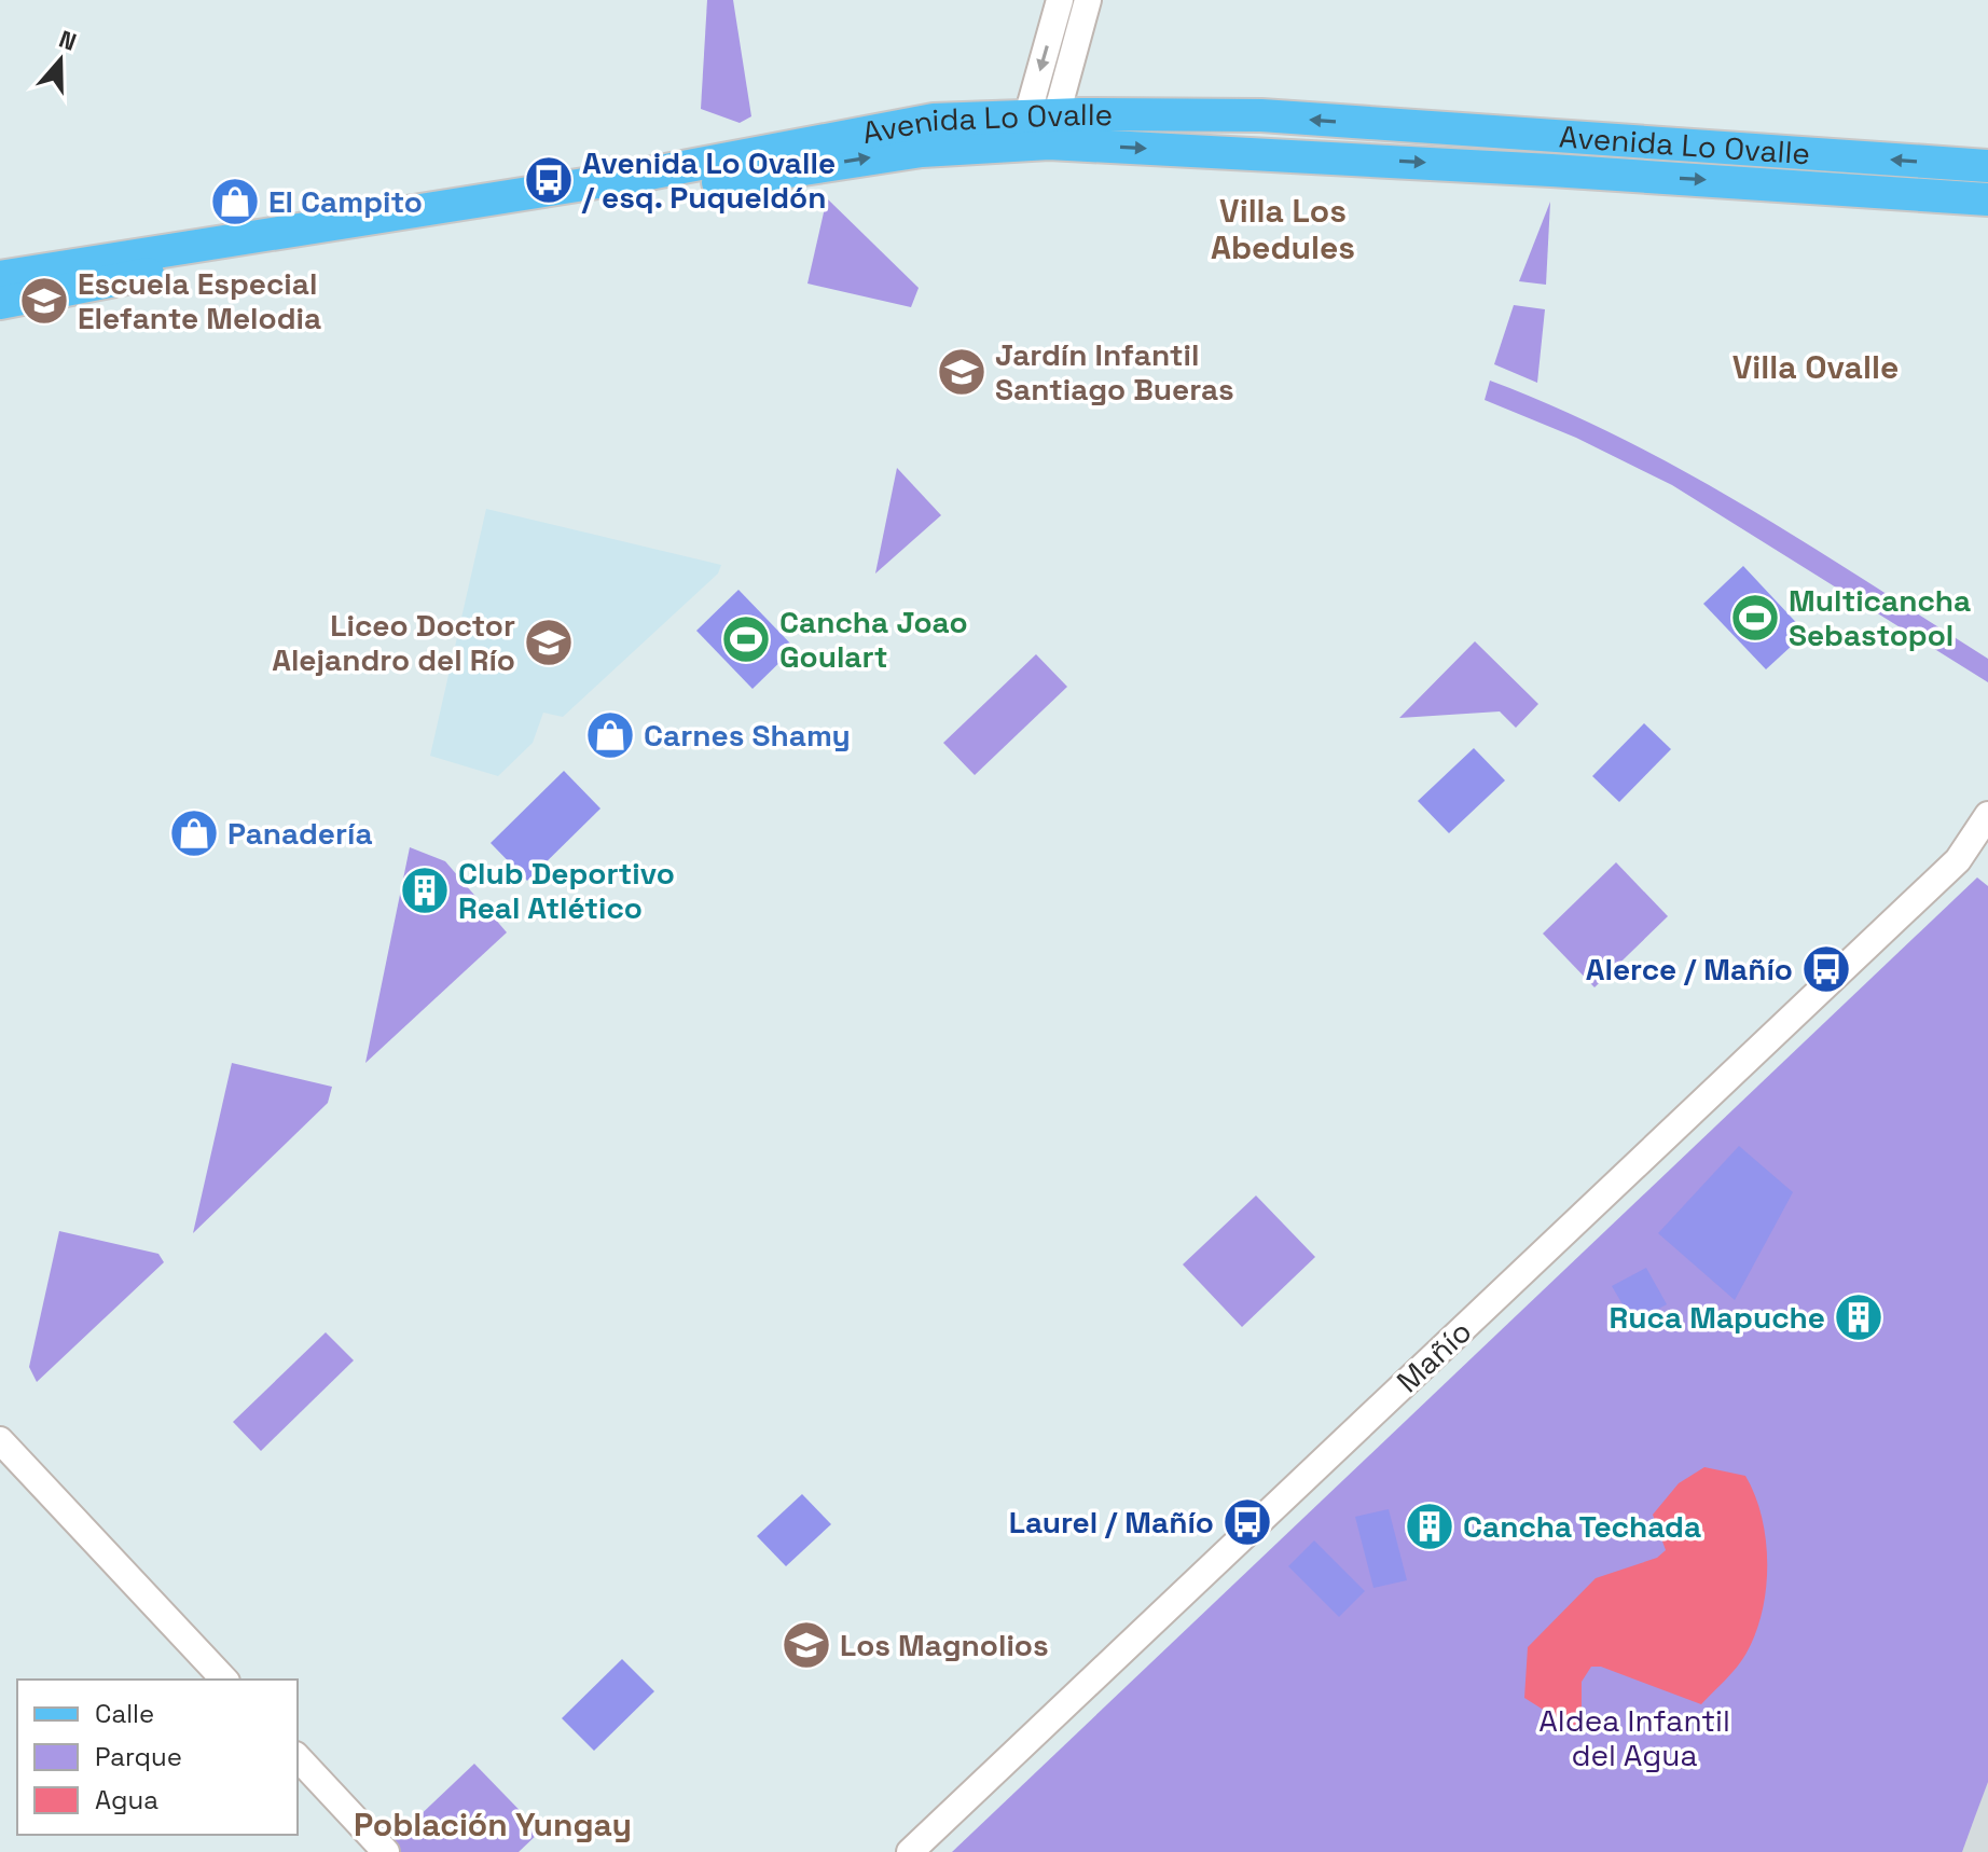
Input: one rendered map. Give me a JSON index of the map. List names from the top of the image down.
{
  "streets": {
    "main road": ["Avenida Lo Ovalle"],
    "street": ["Mañío"]
  },
  "districts": ["Villa Los Abedules", "Villa Ovalle", "Población Yungay"],
  "parks": ["Aldea Infantil del Agua"],
  "places": {
    "bus stop": ["Avenida Lo Ovalle / esq. Puqueldón", "Alerce / Mañío", "Laurel / Mañío"],
    "shop": ["El Campito", "Carnes Shamy", "Panadería"],
    "school or university": [
      "Escuela Especial Elefante Melodia",
      "Jardín Infantil Santiago Bueras",
      "Liceo Doctor Alejandro del Río",
      "Los Magnolios"
    ],
    "sports": ["Multicancha Sebastopol", "Cancha Joao Goulart"],
    "building": ["Club Deportivo Real Atlético", "Ruca Mapuche", "Cancha Techada"]
  },
  "legend": ["Calle", "Parque", "Agua"],
  "north": "top"
}
